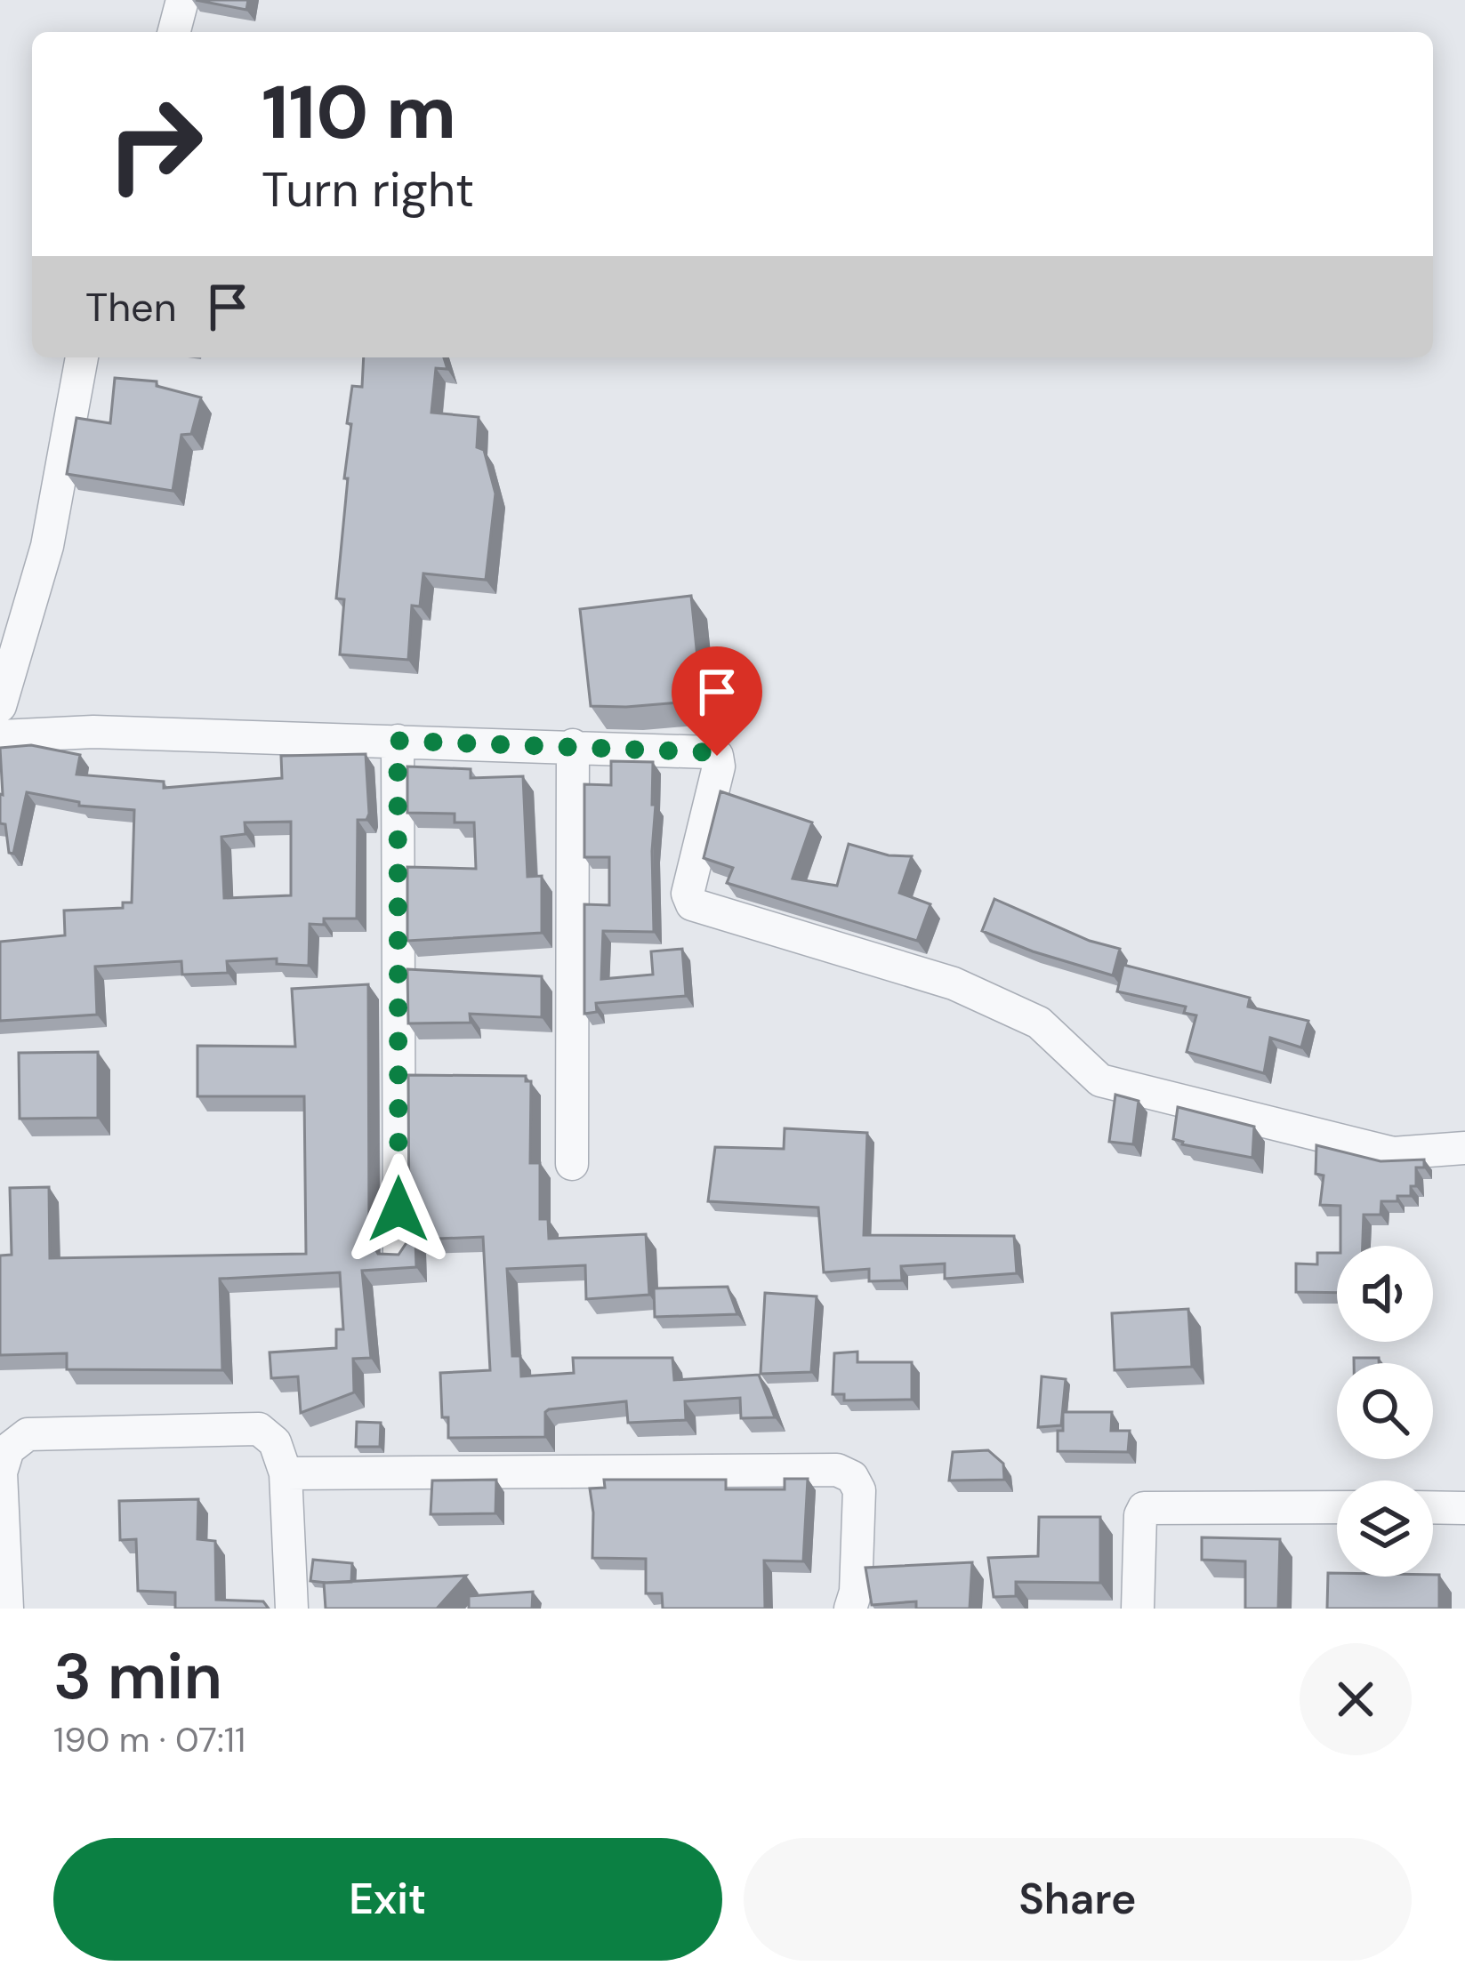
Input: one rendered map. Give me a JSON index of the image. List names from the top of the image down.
{
  "page": {
    "turn": ["110 m", "Turn right"],
    "then": "Then",
    "heading": ["3 min", "190 m · 07:11"],
    "buttons": ["Exit", "Share"]
  }
}
